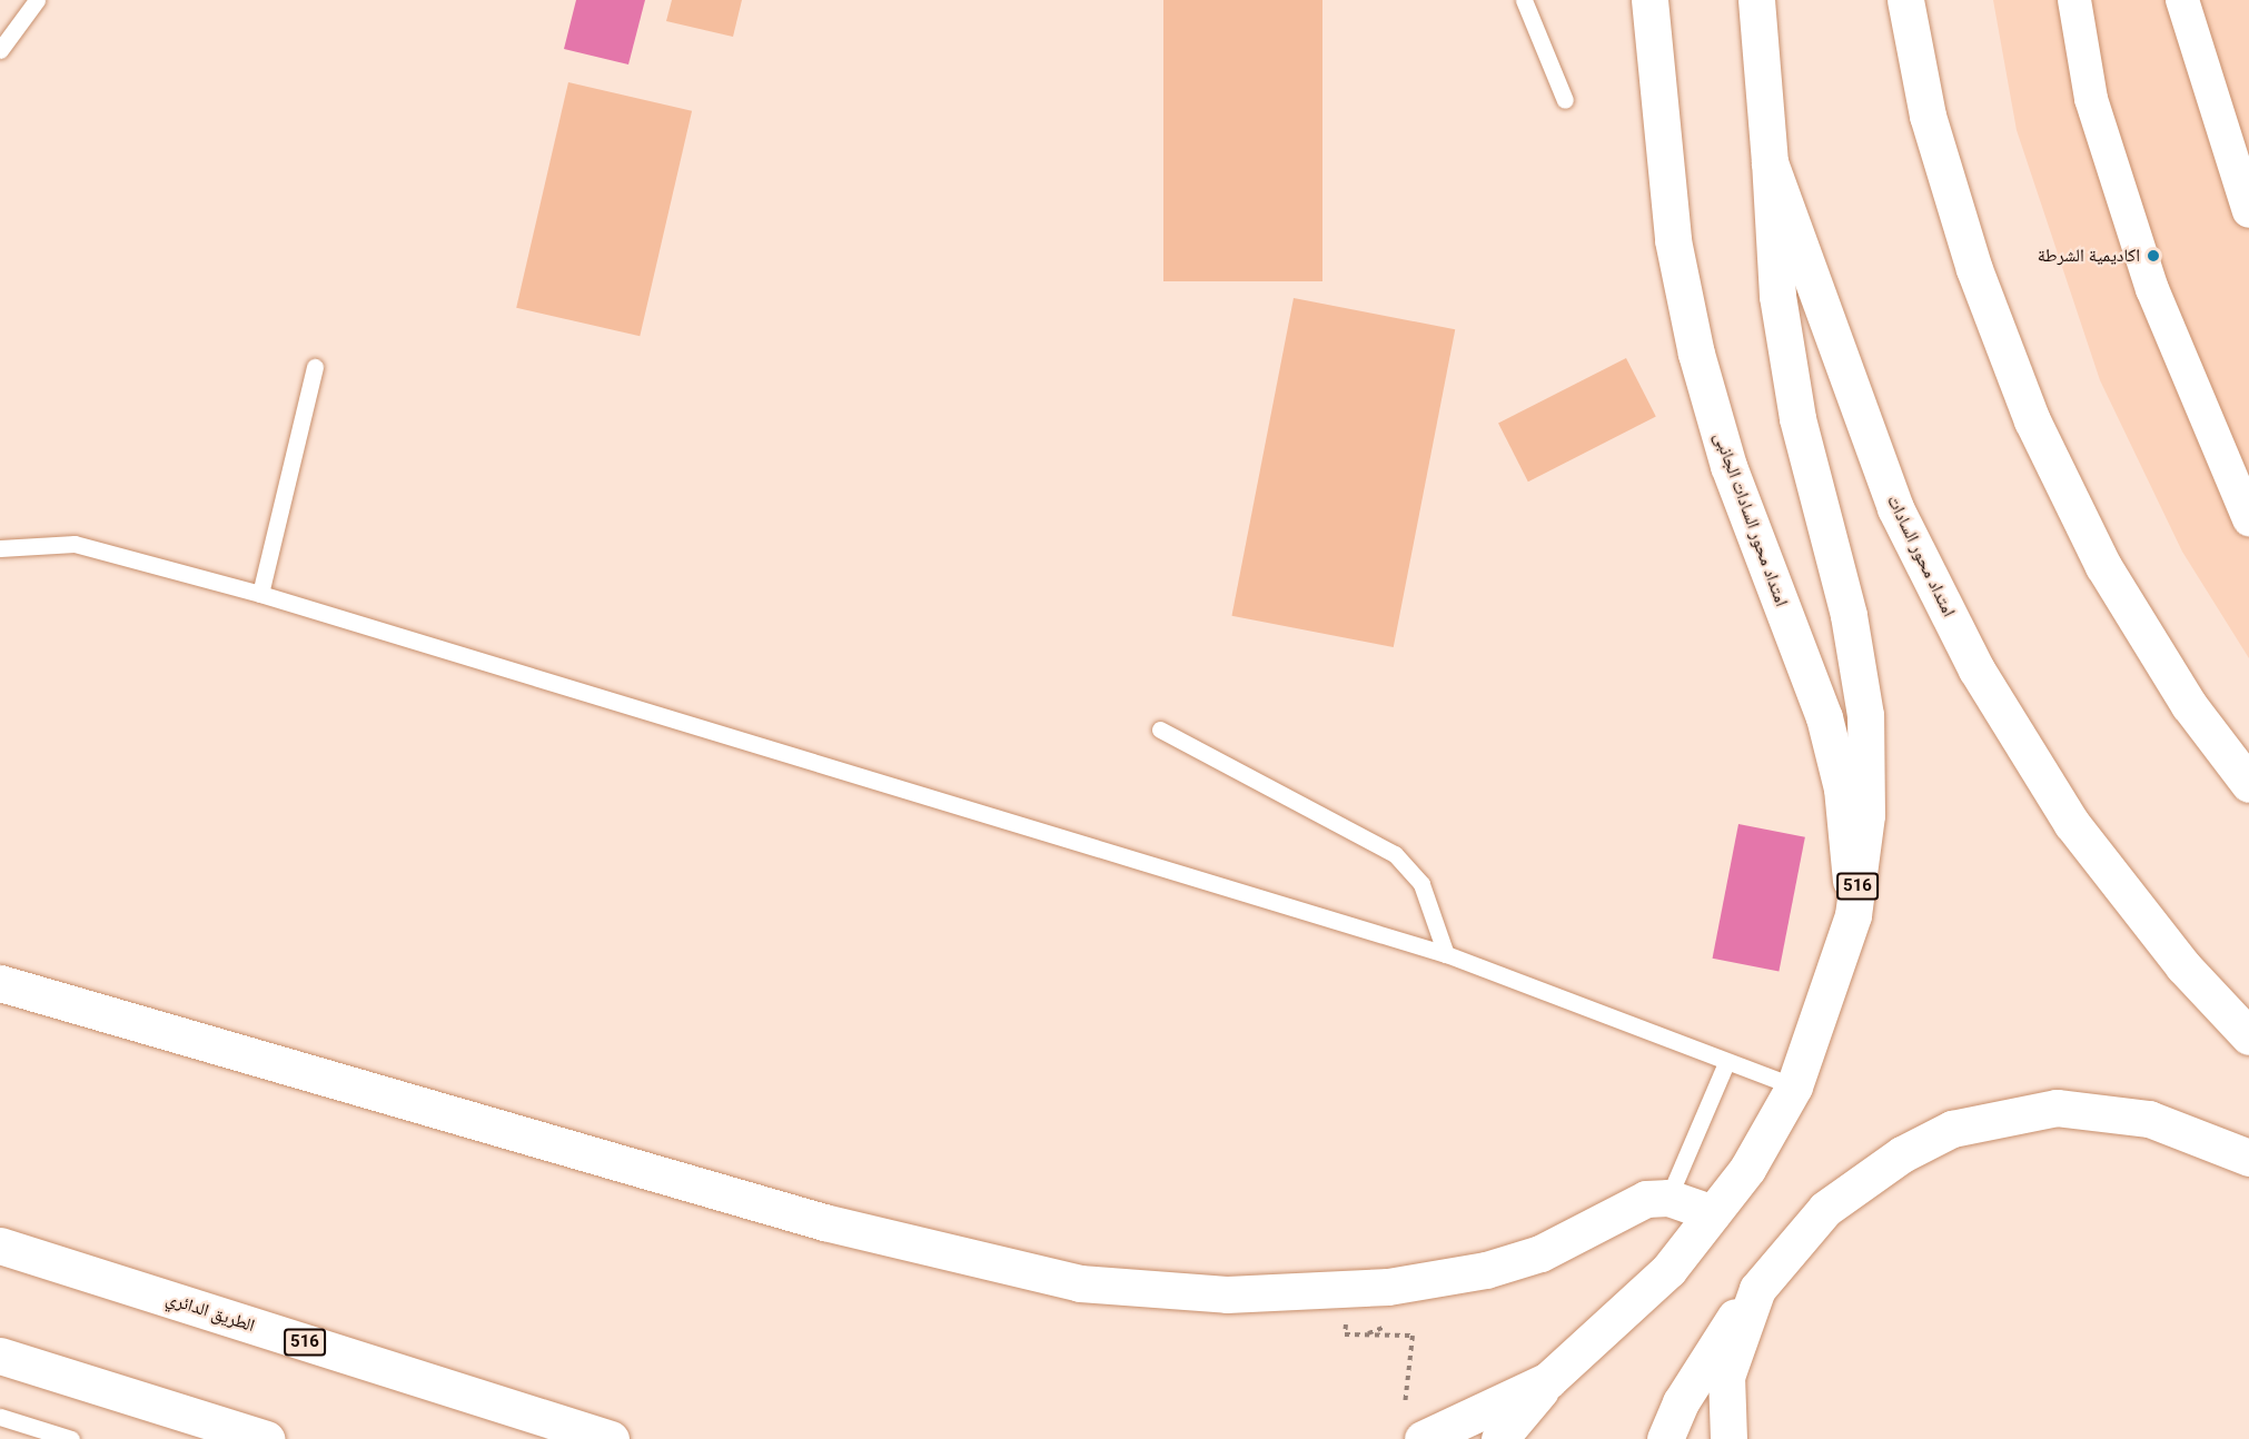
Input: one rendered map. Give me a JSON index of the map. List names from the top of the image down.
{
  "streets": {
    "main road": [
      "امتداد محور السادات الجانبى",
      "امتداد محور السادات",
      "516",
      "الطريق الدائري"
    ]
  },
  "crossings": [
    ["امتداد محور السادات الجانبى", "516"],
    ["امتداد محور السادات", "516"]
  ],
  "places": ["اكاديمية الشرطة"]
}
